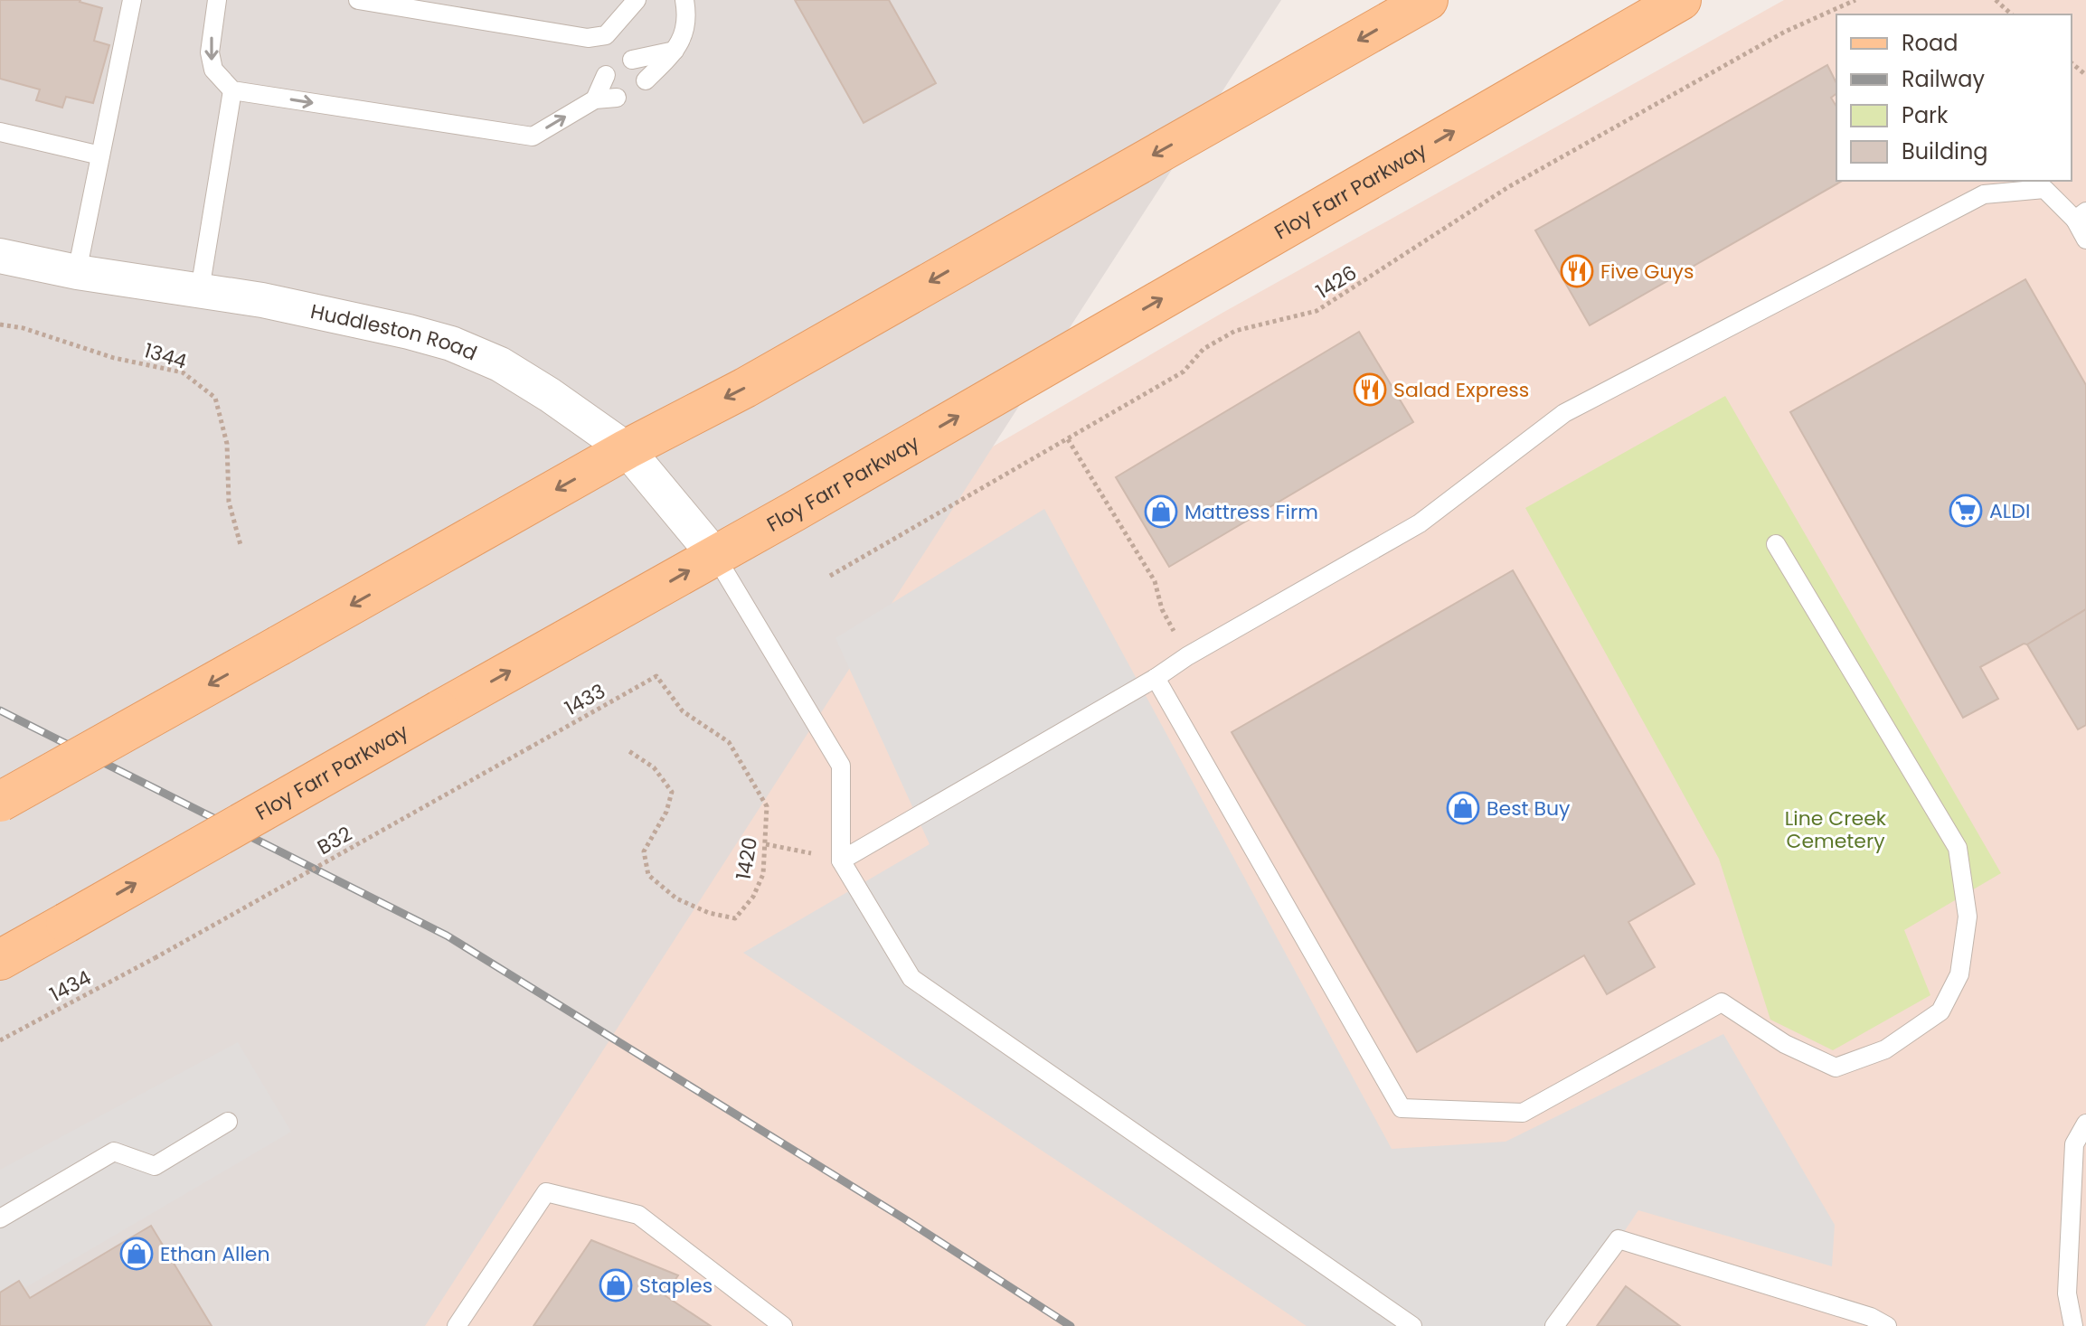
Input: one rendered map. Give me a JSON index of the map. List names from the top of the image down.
{
  "streets": {
    "main road": ["Floy Farr Parkway"],
    "street": ["Huddleston Road"],
    "path": [
      "1426",
      "1344",
      "1433",
      "B32",
      "1420",
      "1434"
    ]
  },
  "crossings": [
    ["Floy Farr Parkway", "Huddleston Road"],
    ["1433", "B32"],
    ["1433", "1420"],
    ["B32", "1434"]
  ],
  "parks": ["Line Creek Cemetery"],
  "places": {
    "restaurant": ["Five Guys", "Salad Express"],
    "supermarket": ["ALDI"],
    "shop": [
      "Mattress Firm",
      "Best Buy",
      "Ethan Allen",
      "Staples"
    ]
  },
  "legend": [
    "Road",
    "Railway",
    "Park",
    "Building"
  ]
}
